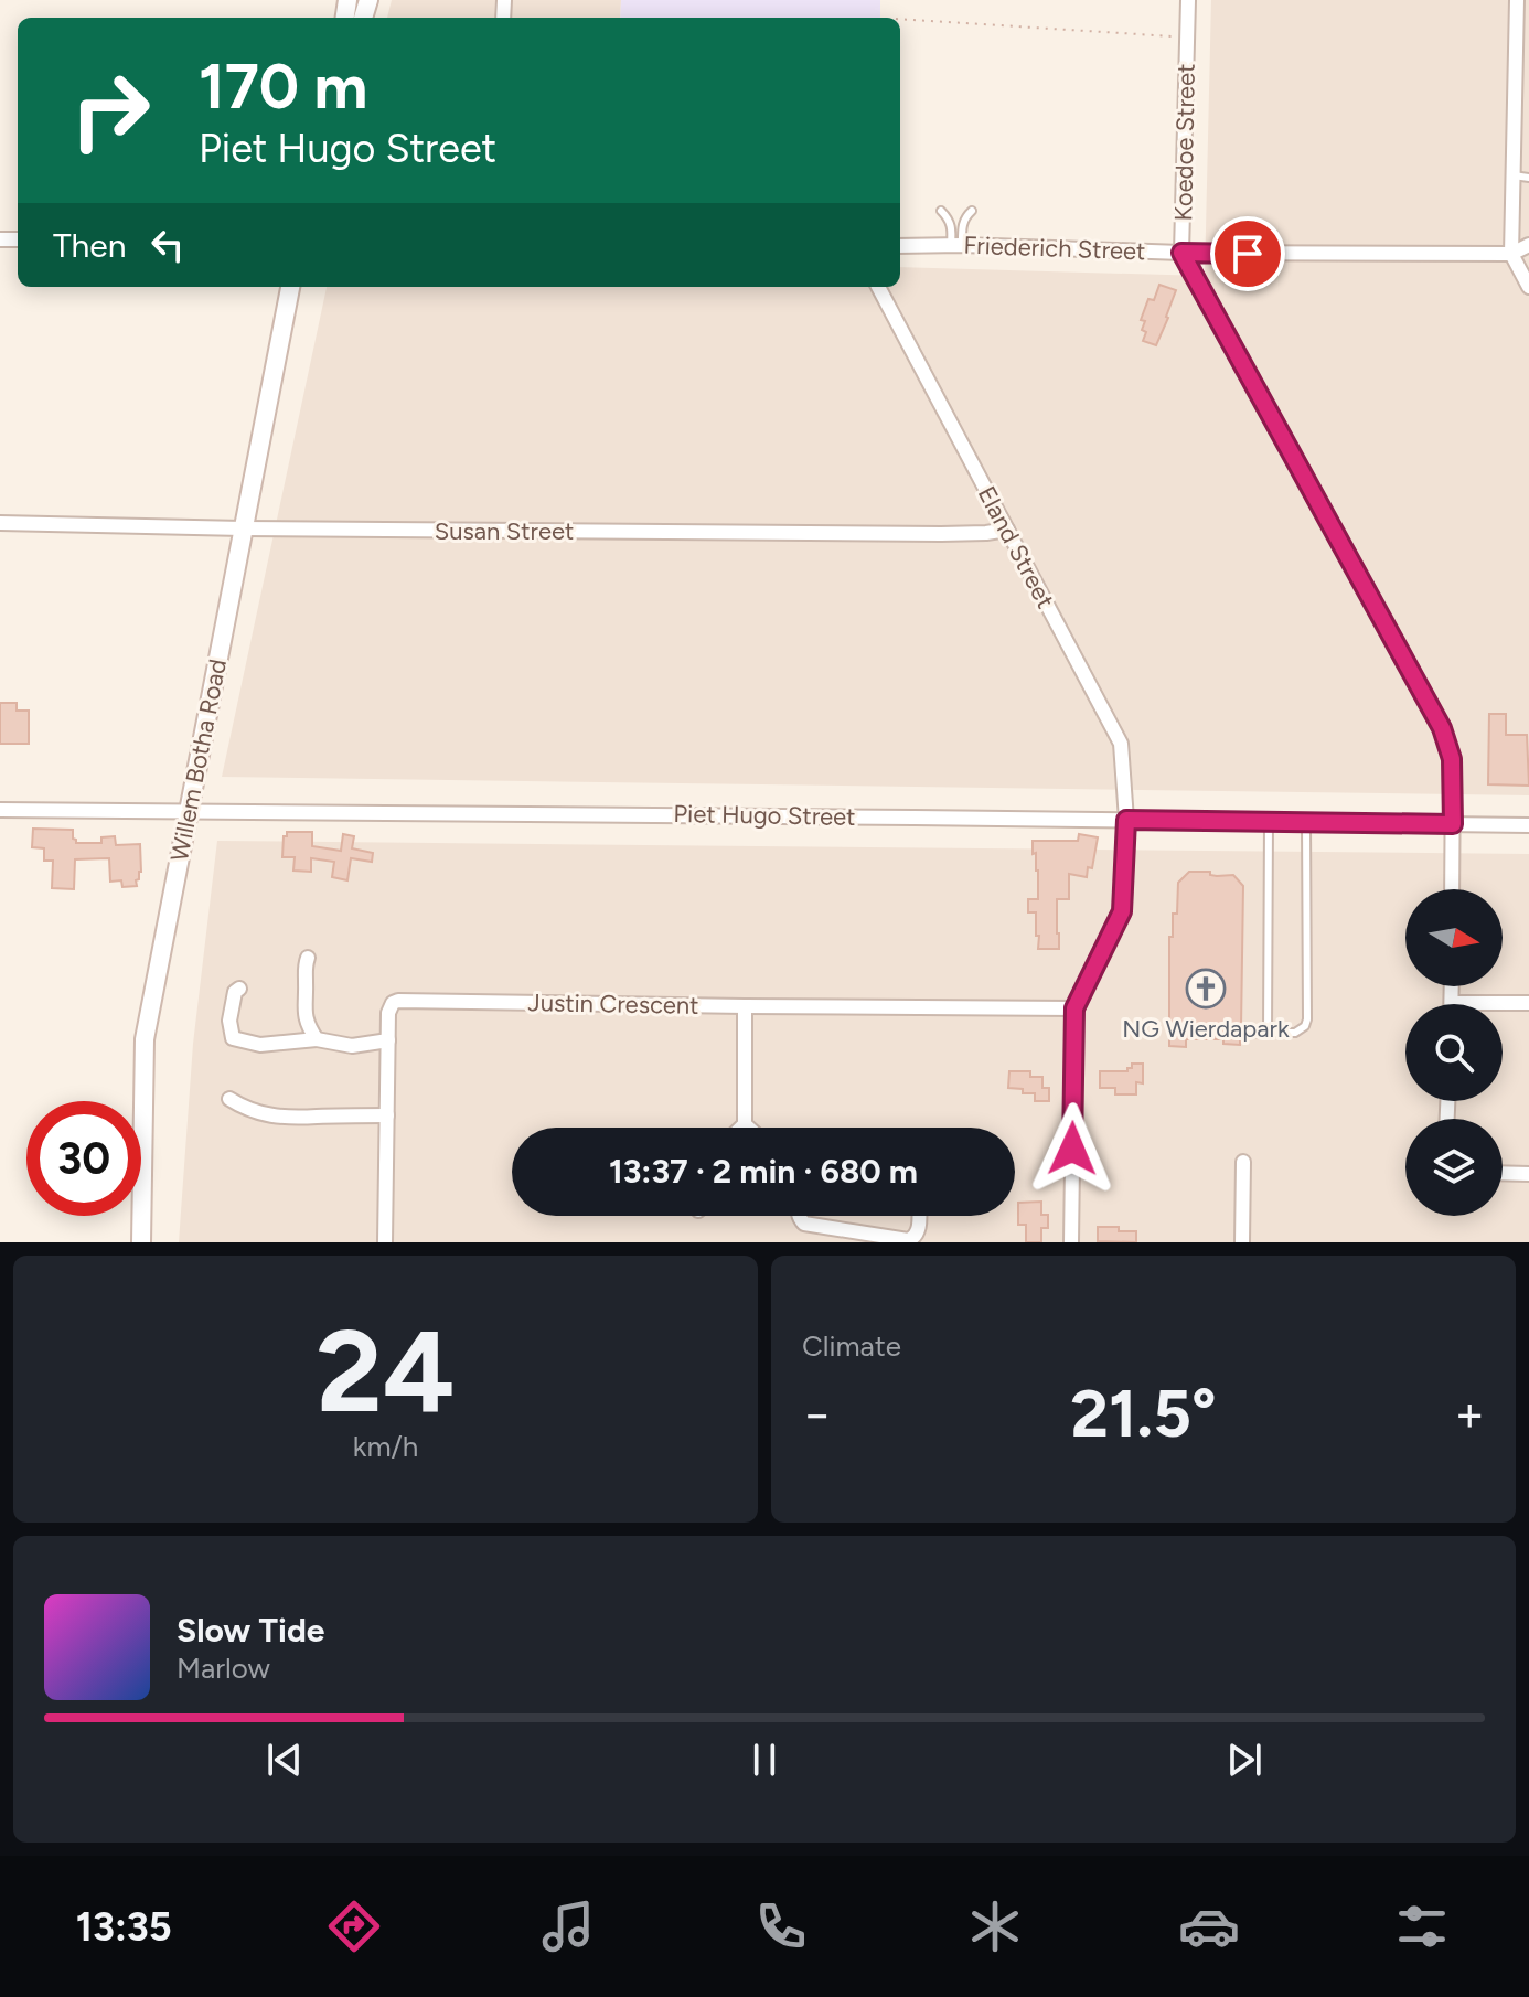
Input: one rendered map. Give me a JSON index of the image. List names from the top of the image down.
{
  "streets": {
    "street": [
      "Koedoe Street",
      "Friederich Street",
      "Susan Street",
      "Eland Street",
      "Willem Botha Road",
      "Piet Hugo Street",
      "Justin Crescent"
    ]
  },
  "crossings": [
    ["Koedoe Street", "Friederich Street"],
    ["Koedoe Street", "Piet Hugo Street"],
    ["Susan Street", "Eland Street"],
    ["Susan Street", "Willem Botha Road"],
    ["Eland Street", "Piet Hugo Street"],
    ["Eland Street", "Justin Crescent"],
    ["Willem Botha Road", "Piet Hugo Street"]
  ],
  "places": {
    "church": ["NG Wierdapark"]
  },
  "north": "right",
  "page": {
    "turn": ["170 m", "Piet Hugo Street"],
    "then": "Then",
    "limit": "30",
    "trip": "13:37 · 2 min · 680 m",
    "tile": [
      ["24", "km/h"],
      "Climate"
    ],
    "heat": ["−", "21.5°", "+"],
    "song": ["Slow Tide", "Marlow"],
    "tabs": "13:35"
  }
}
